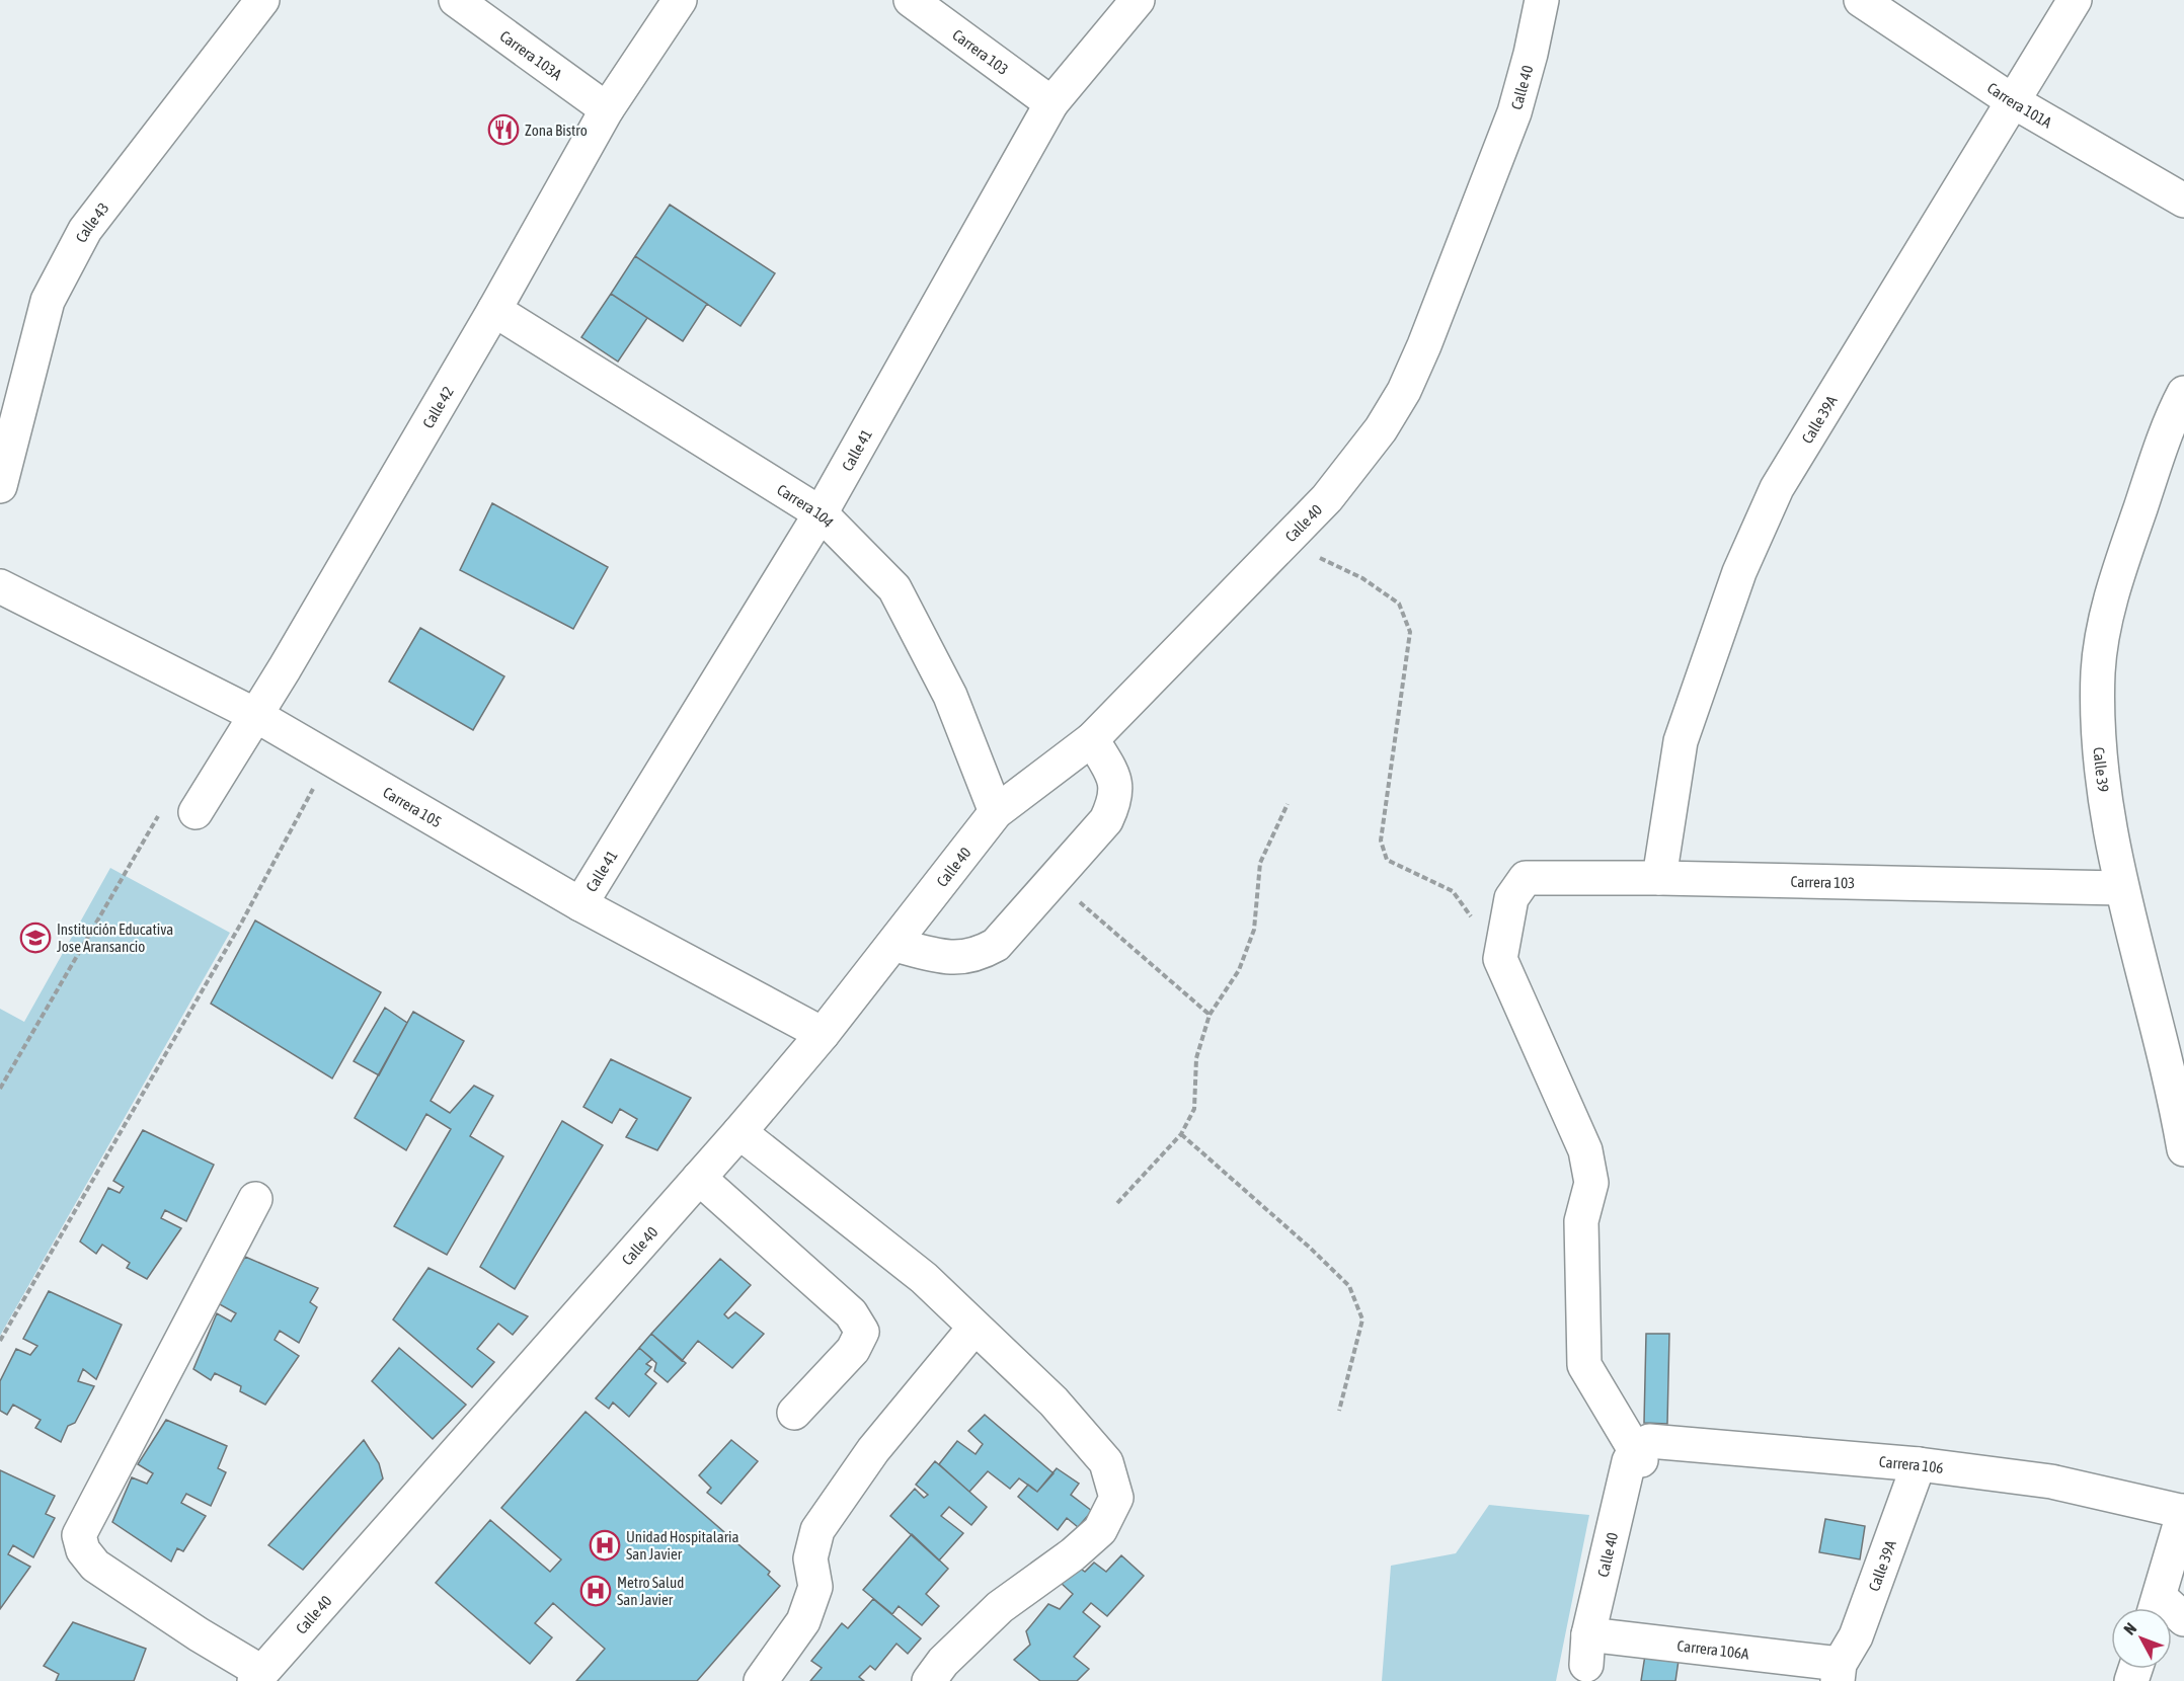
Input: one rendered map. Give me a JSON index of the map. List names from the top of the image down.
{
  "streets": {
    "street": [
      "Carrera 103",
      "Carrera 103A",
      "Calle 40",
      "Carrera 101A",
      "Calle 43",
      "Calle 42",
      "Calle 39A",
      "Calle 41",
      "Carrera 104",
      "Calle 39",
      "Carrera 105",
      "Carrera 106",
      "Carrera 106A"
    ]
  },
  "crossings": [
    ["Carrera 103", "Calle 39A"],
    ["Carrera 103", "Calle 41"],
    ["Carrera 103", "Calle 39"],
    ["Carrera 103A", "Calle 42"],
    ["Calle 40", "Carrera 104"],
    ["Calle 40", "Carrera 105"],
    ["Calle 40", "Carrera 106"],
    ["Calle 40", "Carrera 106A"],
    ["Carrera 101A", "Calle 39A"],
    ["Calle 42", "Carrera 104"],
    ["Calle 42", "Carrera 105"],
    ["Calle 39A", "Carrera 106"],
    ["Calle 39A", "Carrera 106A"],
    ["Calle 41", "Carrera 104"],
    ["Calle 41", "Carrera 105"]
  ],
  "places": {
    "restaurant": ["Zona Bistro"],
    "school or university": ["Institución Educativa Jose Aransancio"],
    "hospital": ["Unidad Hospitalaria San Javier", "Metro Salud San Javier"]
  },
  "north": "top left"
}
